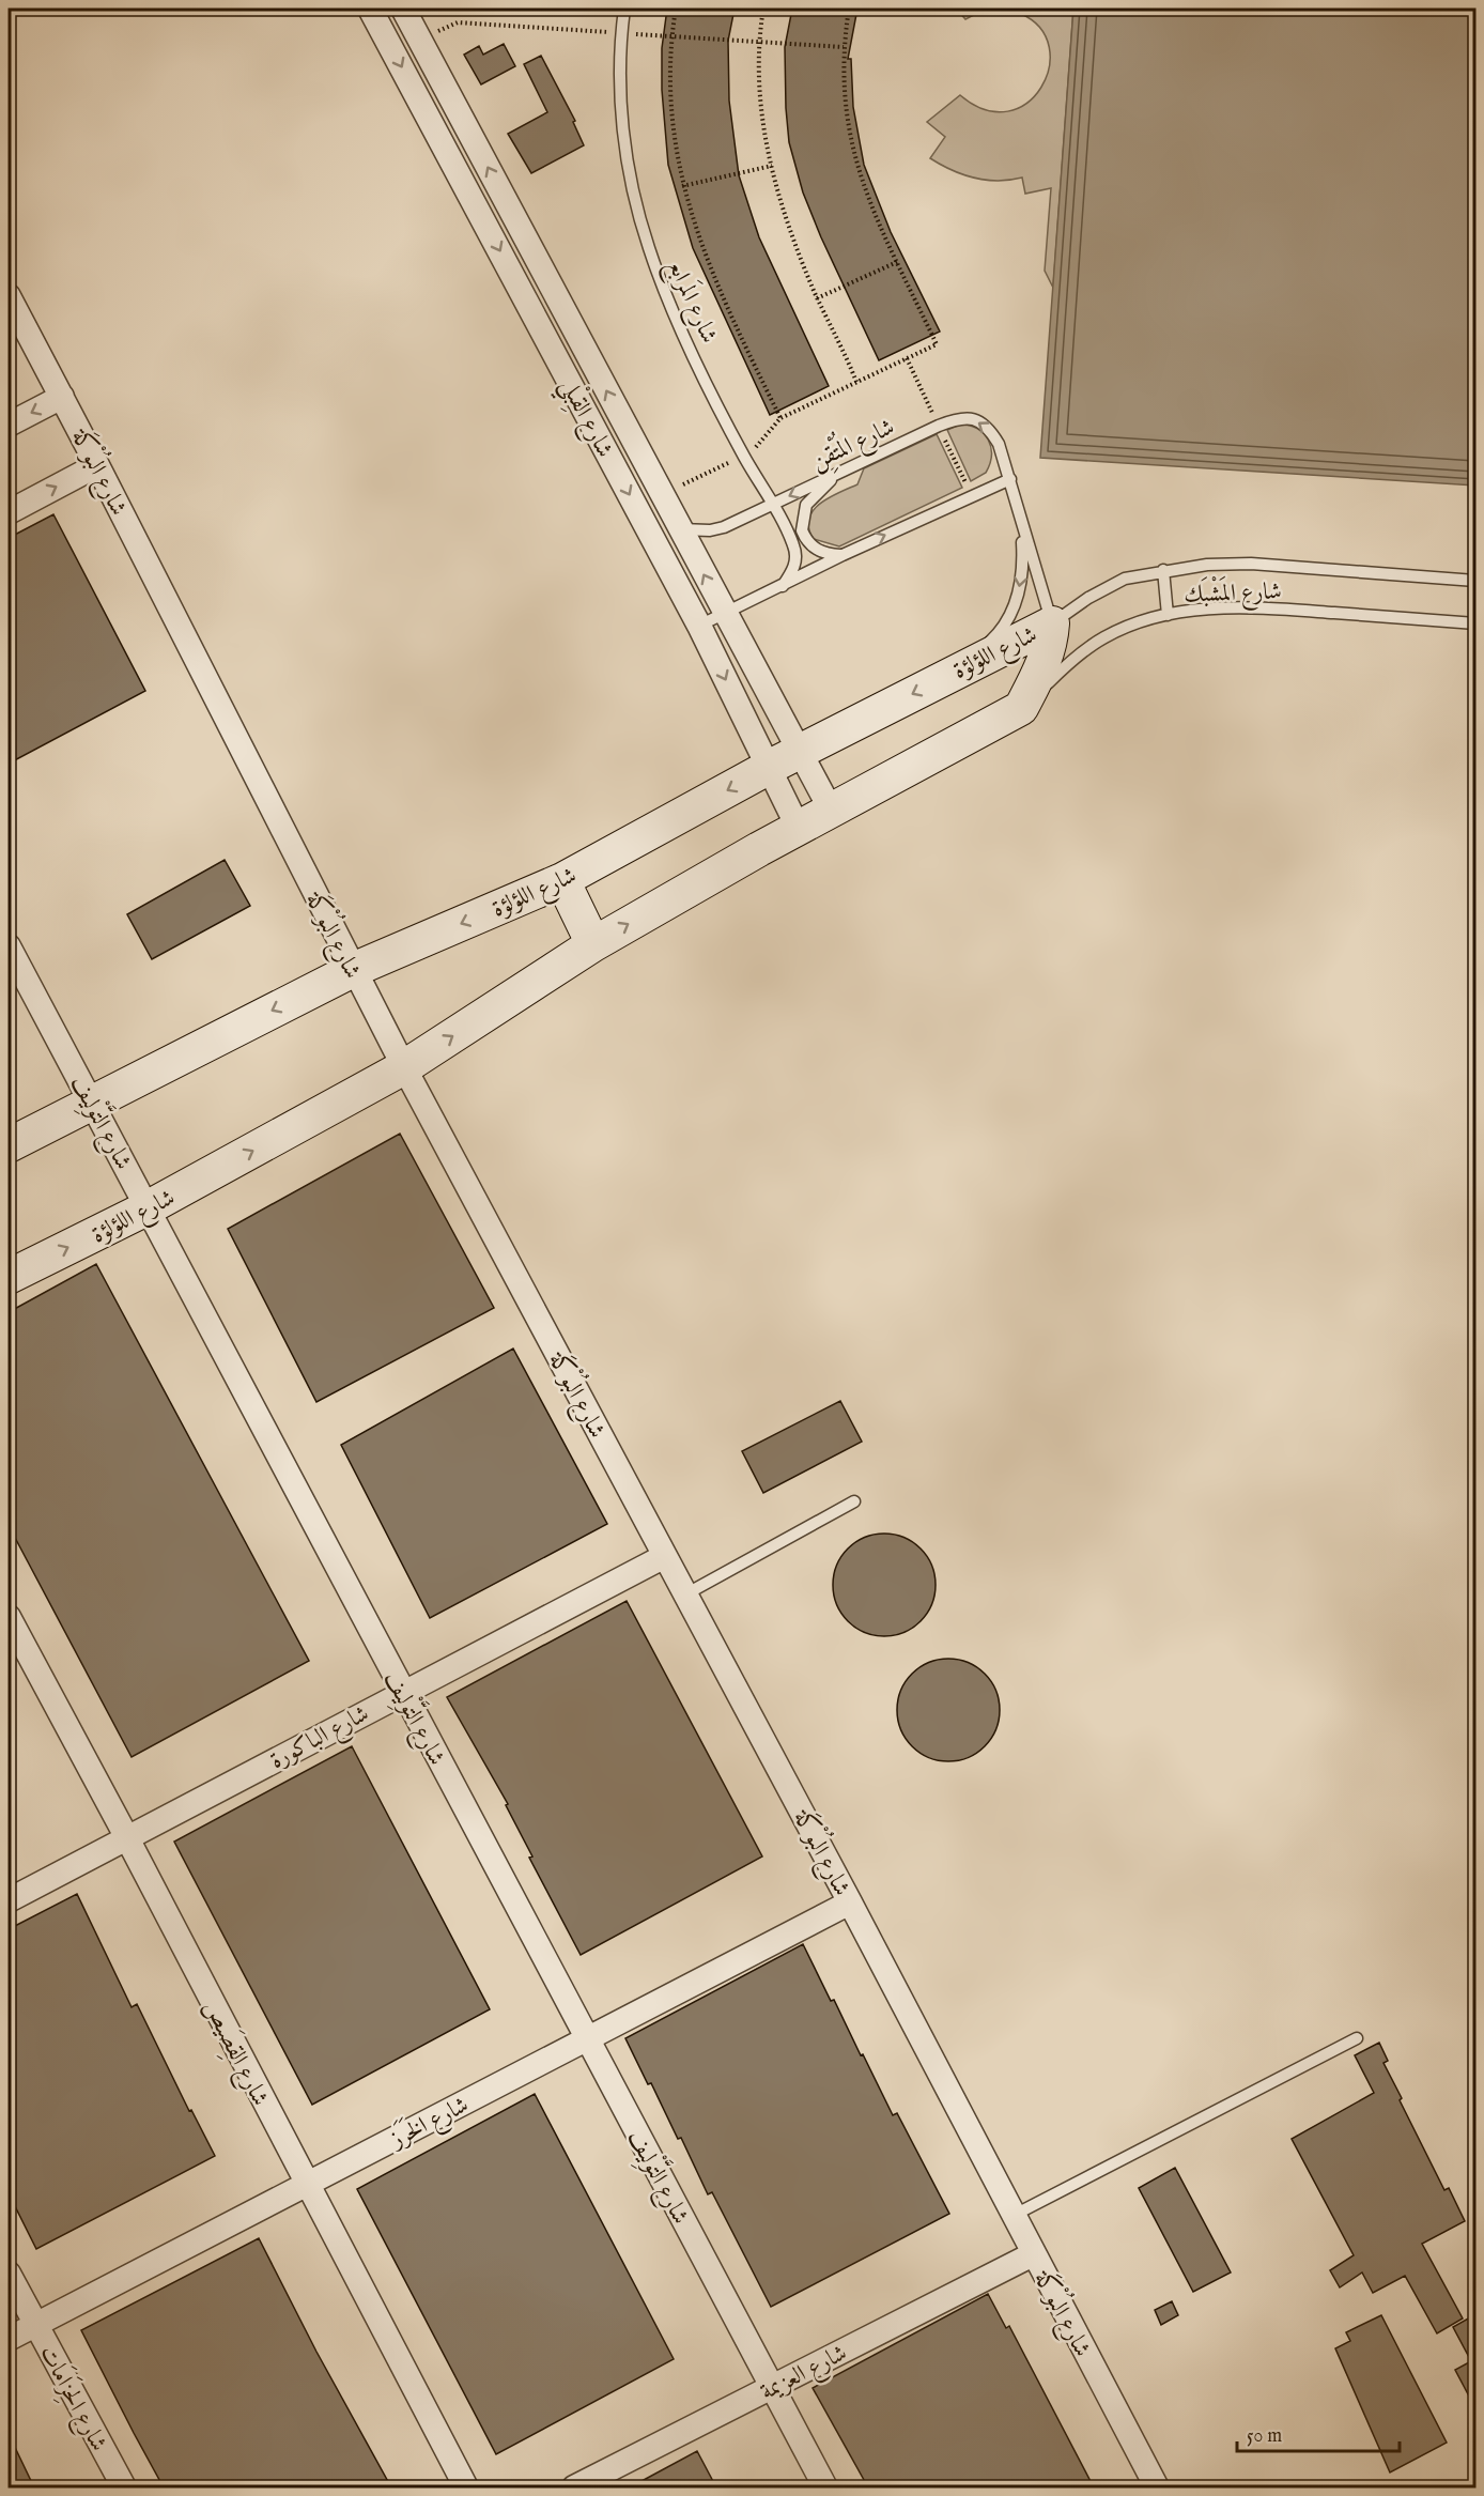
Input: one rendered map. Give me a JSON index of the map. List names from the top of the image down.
{
  "streets": {
    "street": [
      "شارع القِبْلي",
      "شارع البُوْكَة",
      "شارع اللؤلؤة",
      "شارع التَّوْلِيف",
      "شارع الباكورة",
      "شارع القِصَيص",
      "شارع الخَرَز",
      "شارع العزيمة",
      "شارع الحِزَامَات"
    ],
    "lane": ["شارع المَرابع", "شارع المُتْقِن", "شارع المَشْبَك"]
  },
  "crossings": [
    ["شارع المَرابع", "شارع المُتْقِن"],
    ["شارع القِبْلي", "شارع المُتْقِن"],
    ["شارع القِبْلي", "شارع اللؤلؤة"],
    ["شارع المُتْقِن", "شارع المَشْبَك"],
    ["شارع المُتْقِن", "شارع اللؤلؤة"],
    ["شارع البُوْكَة", "شارع اللؤلؤة"],
    ["شارع البُوْكَة", "شارع الباكورة"],
    ["شارع البُوْكَة", "شارع الخَرَز"],
    ["شارع البُوْكَة", "شارع العزيمة"],
    ["شارع المَشْبَك", "شارع اللؤلؤة"],
    ["شارع اللؤلؤة", "شارع التَّوْلِيف"],
    ["شارع التَّوْلِيف", "شارع الباكورة"],
    ["شارع التَّوْلِيف", "شارع الخَرَز"],
    ["شارع التَّوْلِيف", "شارع العزيمة"],
    ["شارع الباكورة", "شارع القِصَيص"],
    ["شارع القِصَيص", "شارع الخَرَز"],
    ["شارع الخَرَز", "شارع الحِزَامَات"]
  ],
  "scale_bar": "50 m"
}
